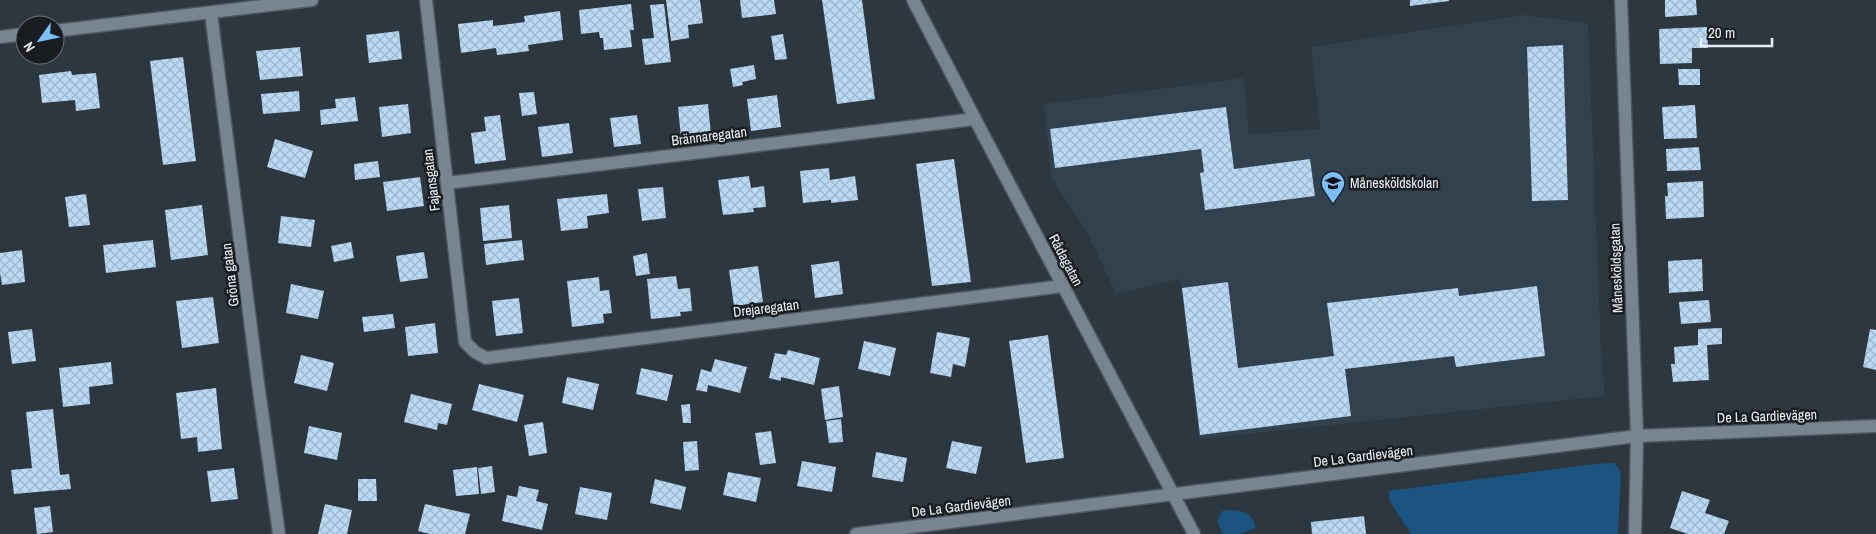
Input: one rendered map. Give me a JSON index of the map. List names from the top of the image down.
{
  "streets": {
    "street": [
      "Brännaregatan",
      "Fajansgatan",
      "Rådagatan",
      "Månesköldsgatan",
      "Gröna gatan",
      "Drejaregatan",
      "De La Gardievägen"
    ]
  },
  "crossings": [
    ["Brännaregatan", "Fajansgatan"],
    ["Brännaregatan", "Rådagatan"],
    ["Fajansgatan", "Drejaregatan"],
    ["Rådagatan", "Drejaregatan"],
    ["Rådagatan", "De La Gardievägen"],
    ["Månesköldsgatan", "De La Gardievägen"]
  ],
  "places": {
    "school or university": ["Månesköldskolan"]
  },
  "scale_bar": "20 m",
  "north": "bottom left"
}
